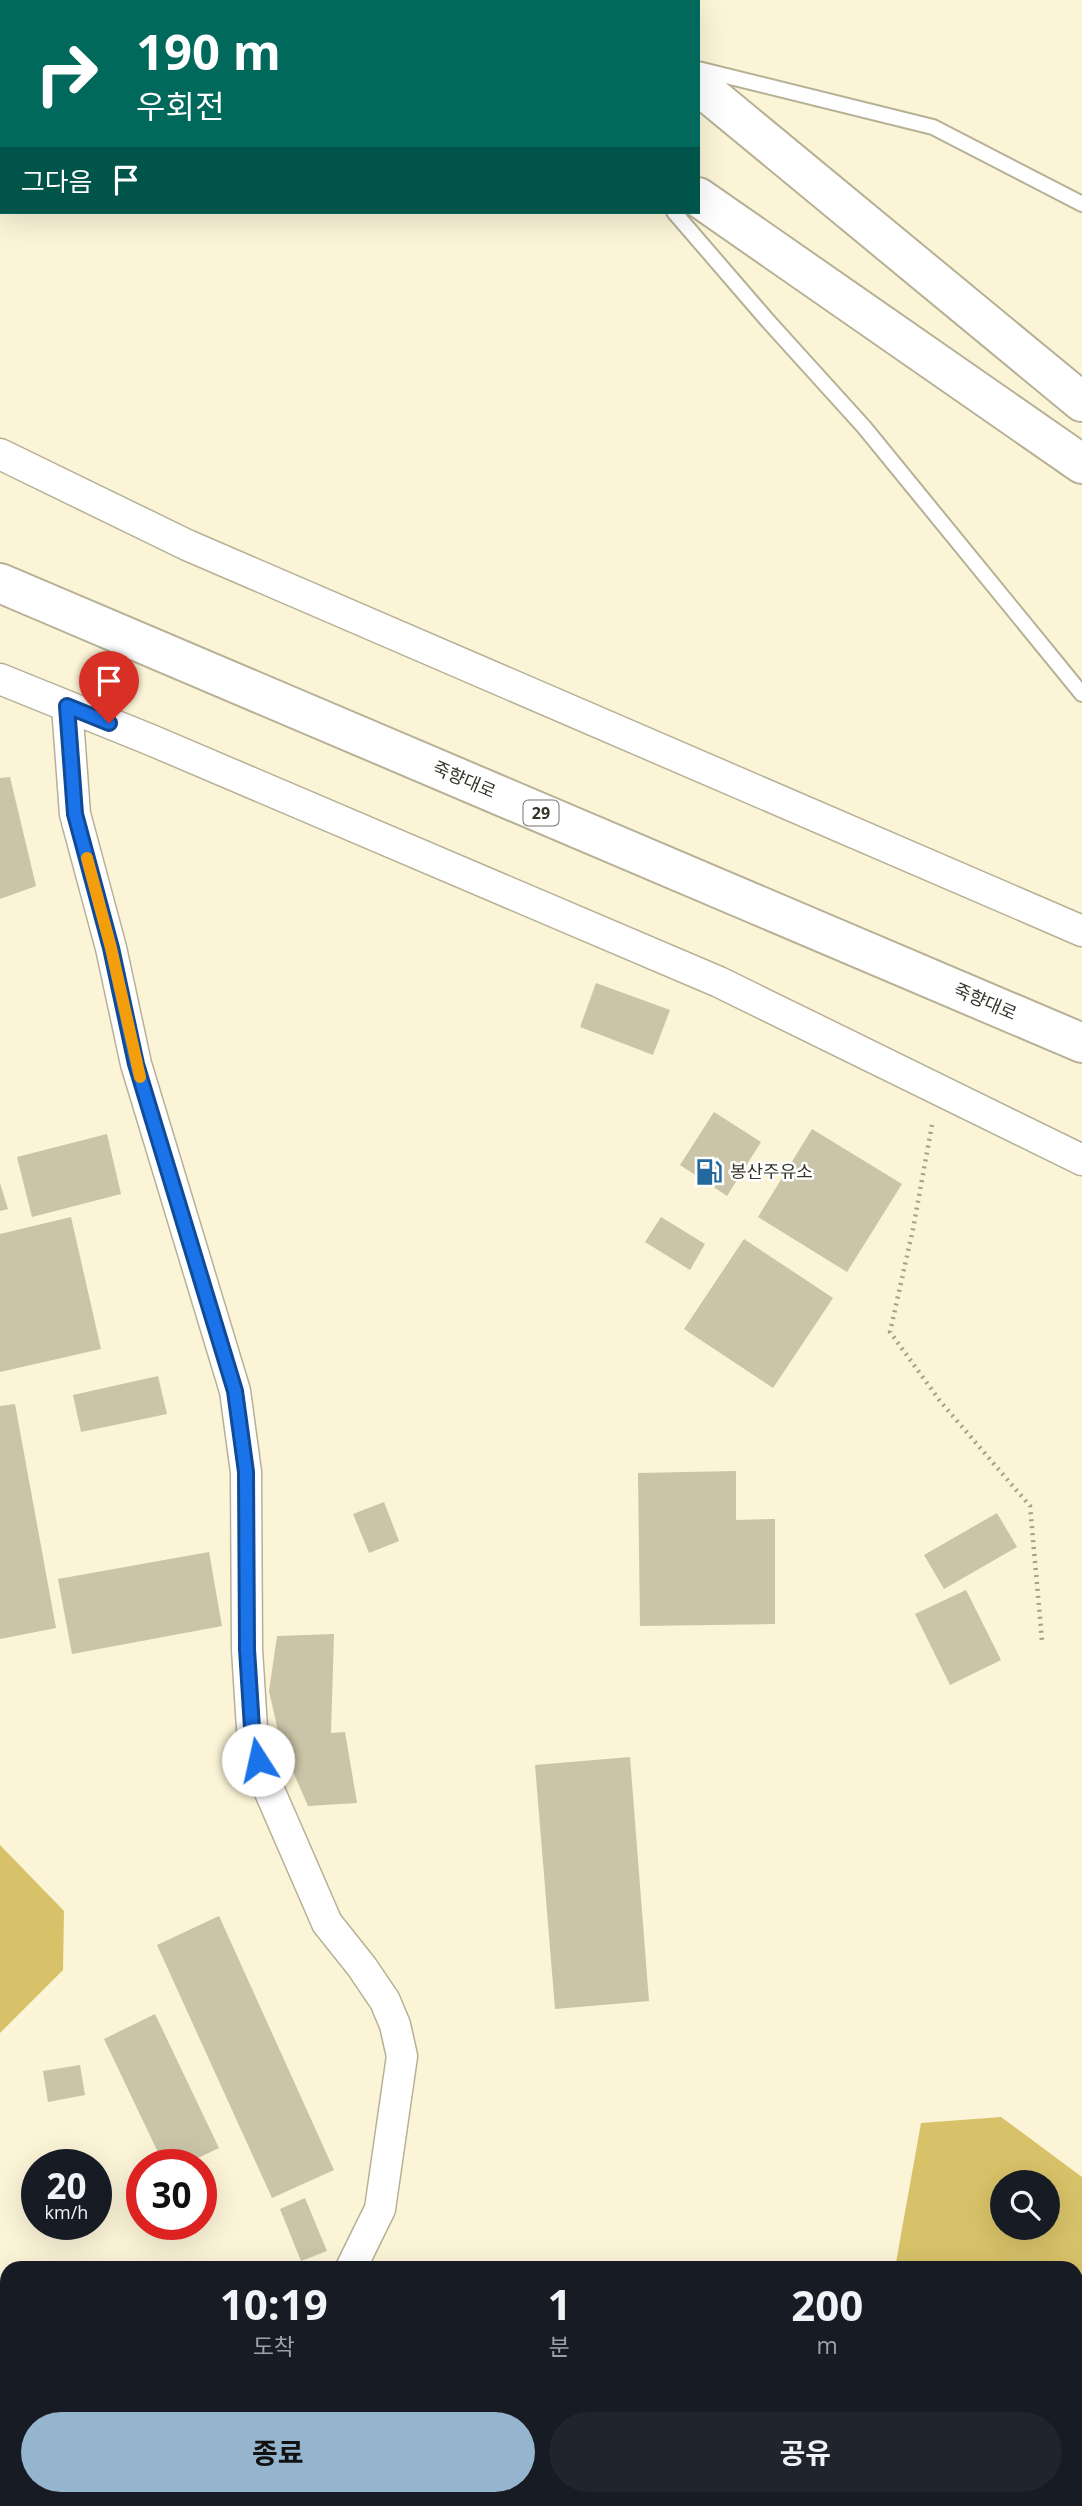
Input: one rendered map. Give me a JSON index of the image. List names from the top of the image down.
{
  "streets": {
    "main road": ["죽향대로", "29"]
  },
  "places": {
    "fuel station": ["봉산주유소"]
  },
  "page": {
    "turn": ["190 m", "우회전"],
    "then": "그다음",
    "speed": "20 km/h",
    "limit": "30",
    "eta": [
      "10:19",
      "도착",
      "1",
      "분",
      "200",
      "m"
    ],
    "buttons": ["종료", "공유"]
  }
}
